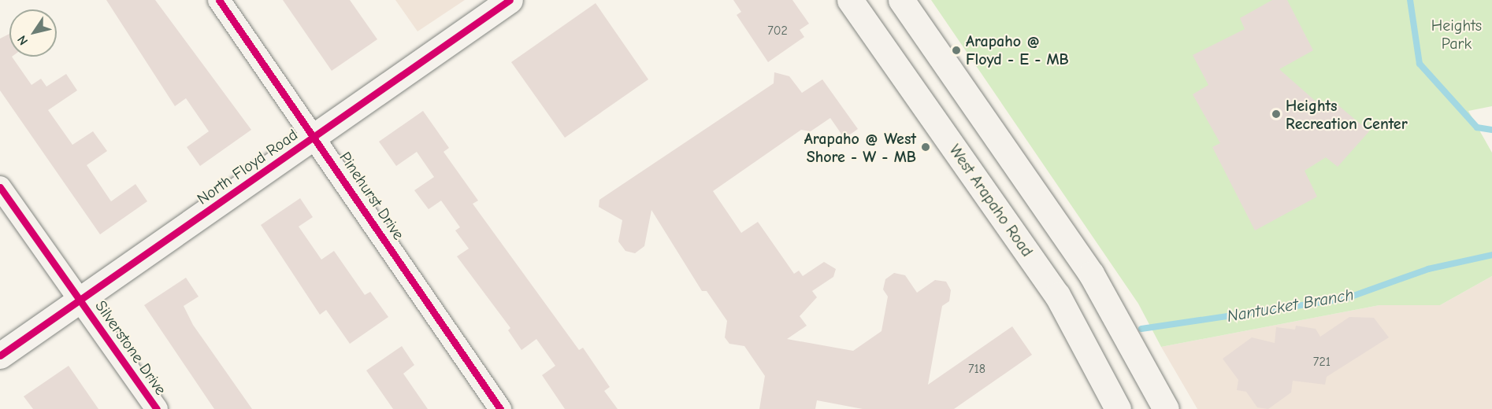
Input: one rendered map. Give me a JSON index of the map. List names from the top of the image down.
{
  "streets": {
    "main road": ["North Floyd Road", "West Arapaho Road"],
    "street": ["Pinehurst Drive", "Silverstone Drive"]
  },
  "crossings": [
    ["North Floyd Road", "Pinehurst Drive"],
    ["North Floyd Road", "Silverstone Drive"]
  ],
  "water": ["Nantucket Branch"],
  "parks": ["Heights Park"],
  "places": ["Arapaho @ Floyd - E - MB", "Heights Recreation Center", "Arapaho @ West Shore - W - MB"],
  "house_numbers": ["702", "721", "718"],
  "north": "bottom left"
}
